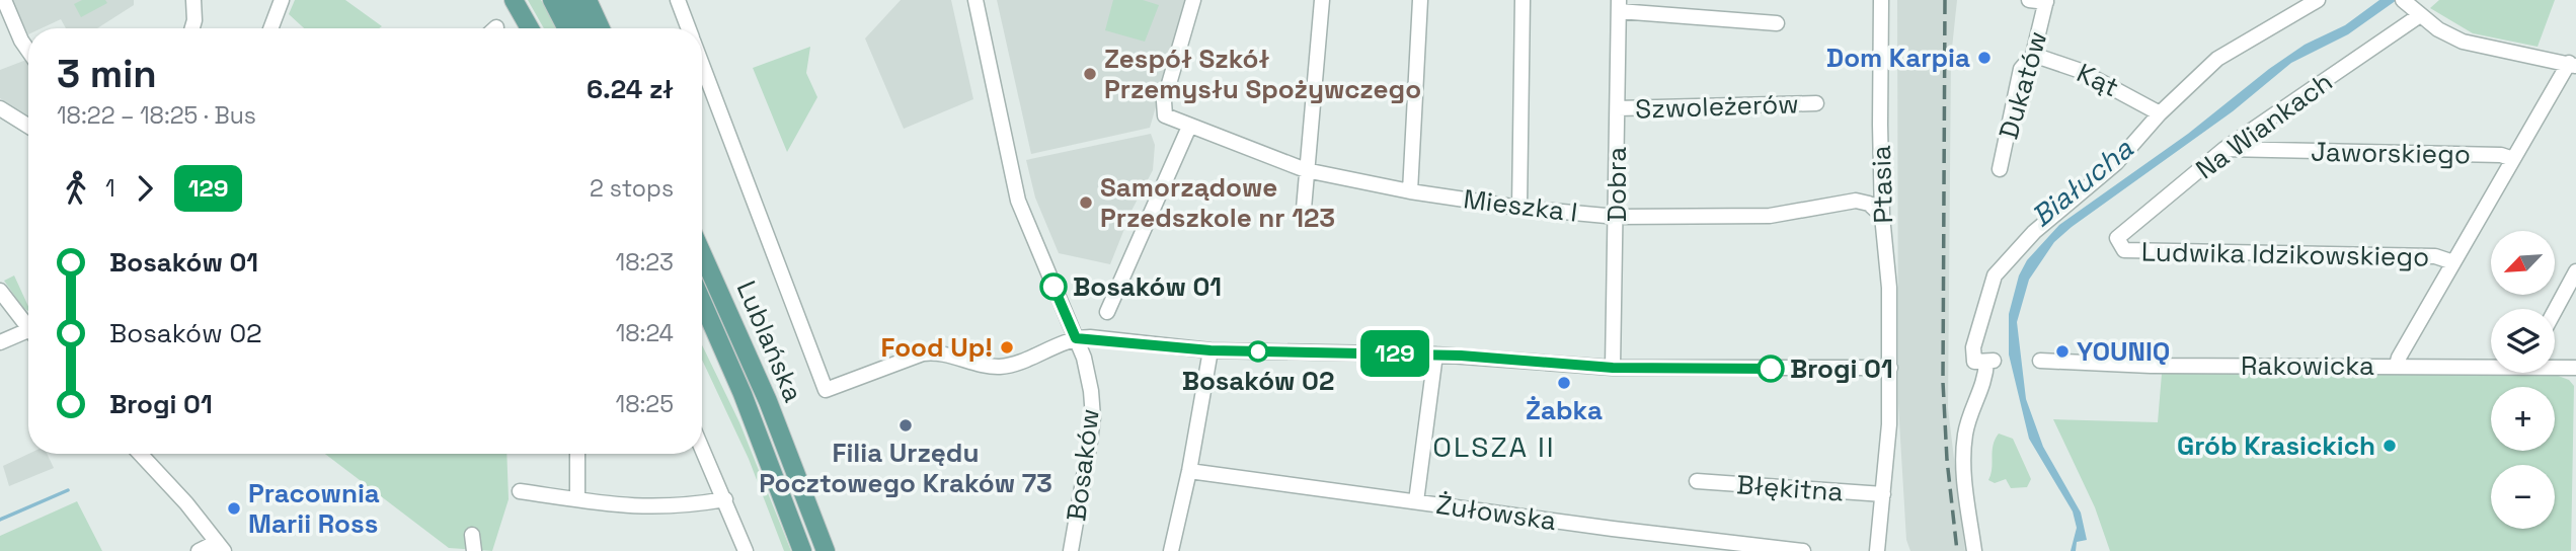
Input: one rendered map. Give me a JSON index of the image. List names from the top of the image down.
{
  "streets": {
    "main road": ["Lublańska"],
    "street": [
      "Kąt",
      "Dukatów",
      "Szwoleżerów",
      "Na Wiankach",
      "Jaworskiego",
      "Dobra",
      "Ptasia",
      "Mieszka I",
      "Ludwika Idzikowskiego",
      "Rakowicka",
      "Bosaków",
      "Błękitna",
      "Żułowska"
    ]
  },
  "crossings": [
    ["Kąt", "Dukatów"],
    ["Szwoleżerów", "Dobra"],
    ["Na Wiankach", "Jaworskiego"],
    ["Na Wiankach", "Ludwika Idzikowskiego"],
    ["Dobra", "Mieszka I"],
    ["Ptasia", "Mieszka I"],
    ["Ptasia", "Błękitna"]
  ],
  "districts": ["OLSZA II"],
  "water": ["Białucha"],
  "places": [
    "Dom Karpia",
    "Zespół Szkół Przemysłu Spożywczego",
    "Samorządowe Przedszkole nr 123",
    "Bosaków 01",
    "Food Up!",
    "Bosaków 02",
    "YOUNIQ",
    "Brogi 01",
    "Żabka",
    "Filia Urzędu Pocztowego Kraków 73",
    "Grób Krasickich",
    "Pracownia Marii Ross"
  ],
  "lines": ["bus line 129"],
  "north": "bottom left",
  "page": {
    "on_map": "129",
    "heading": ["3 min", "18:22 – 18:25 · Bus", "6.24 zł"],
    "legs": ["1", "129", "2 stops"],
    "list": [
      {
        "name": "Bosaków 01",
        "value": "18:23"
      },
      {
        "name": "Bosaków 02",
        "value": "18:24"
      },
      {
        "name": "Brogi 01",
        "value": "18:25"
      }
    ],
    "map_buttons": ["+", "−"]
  }
}
